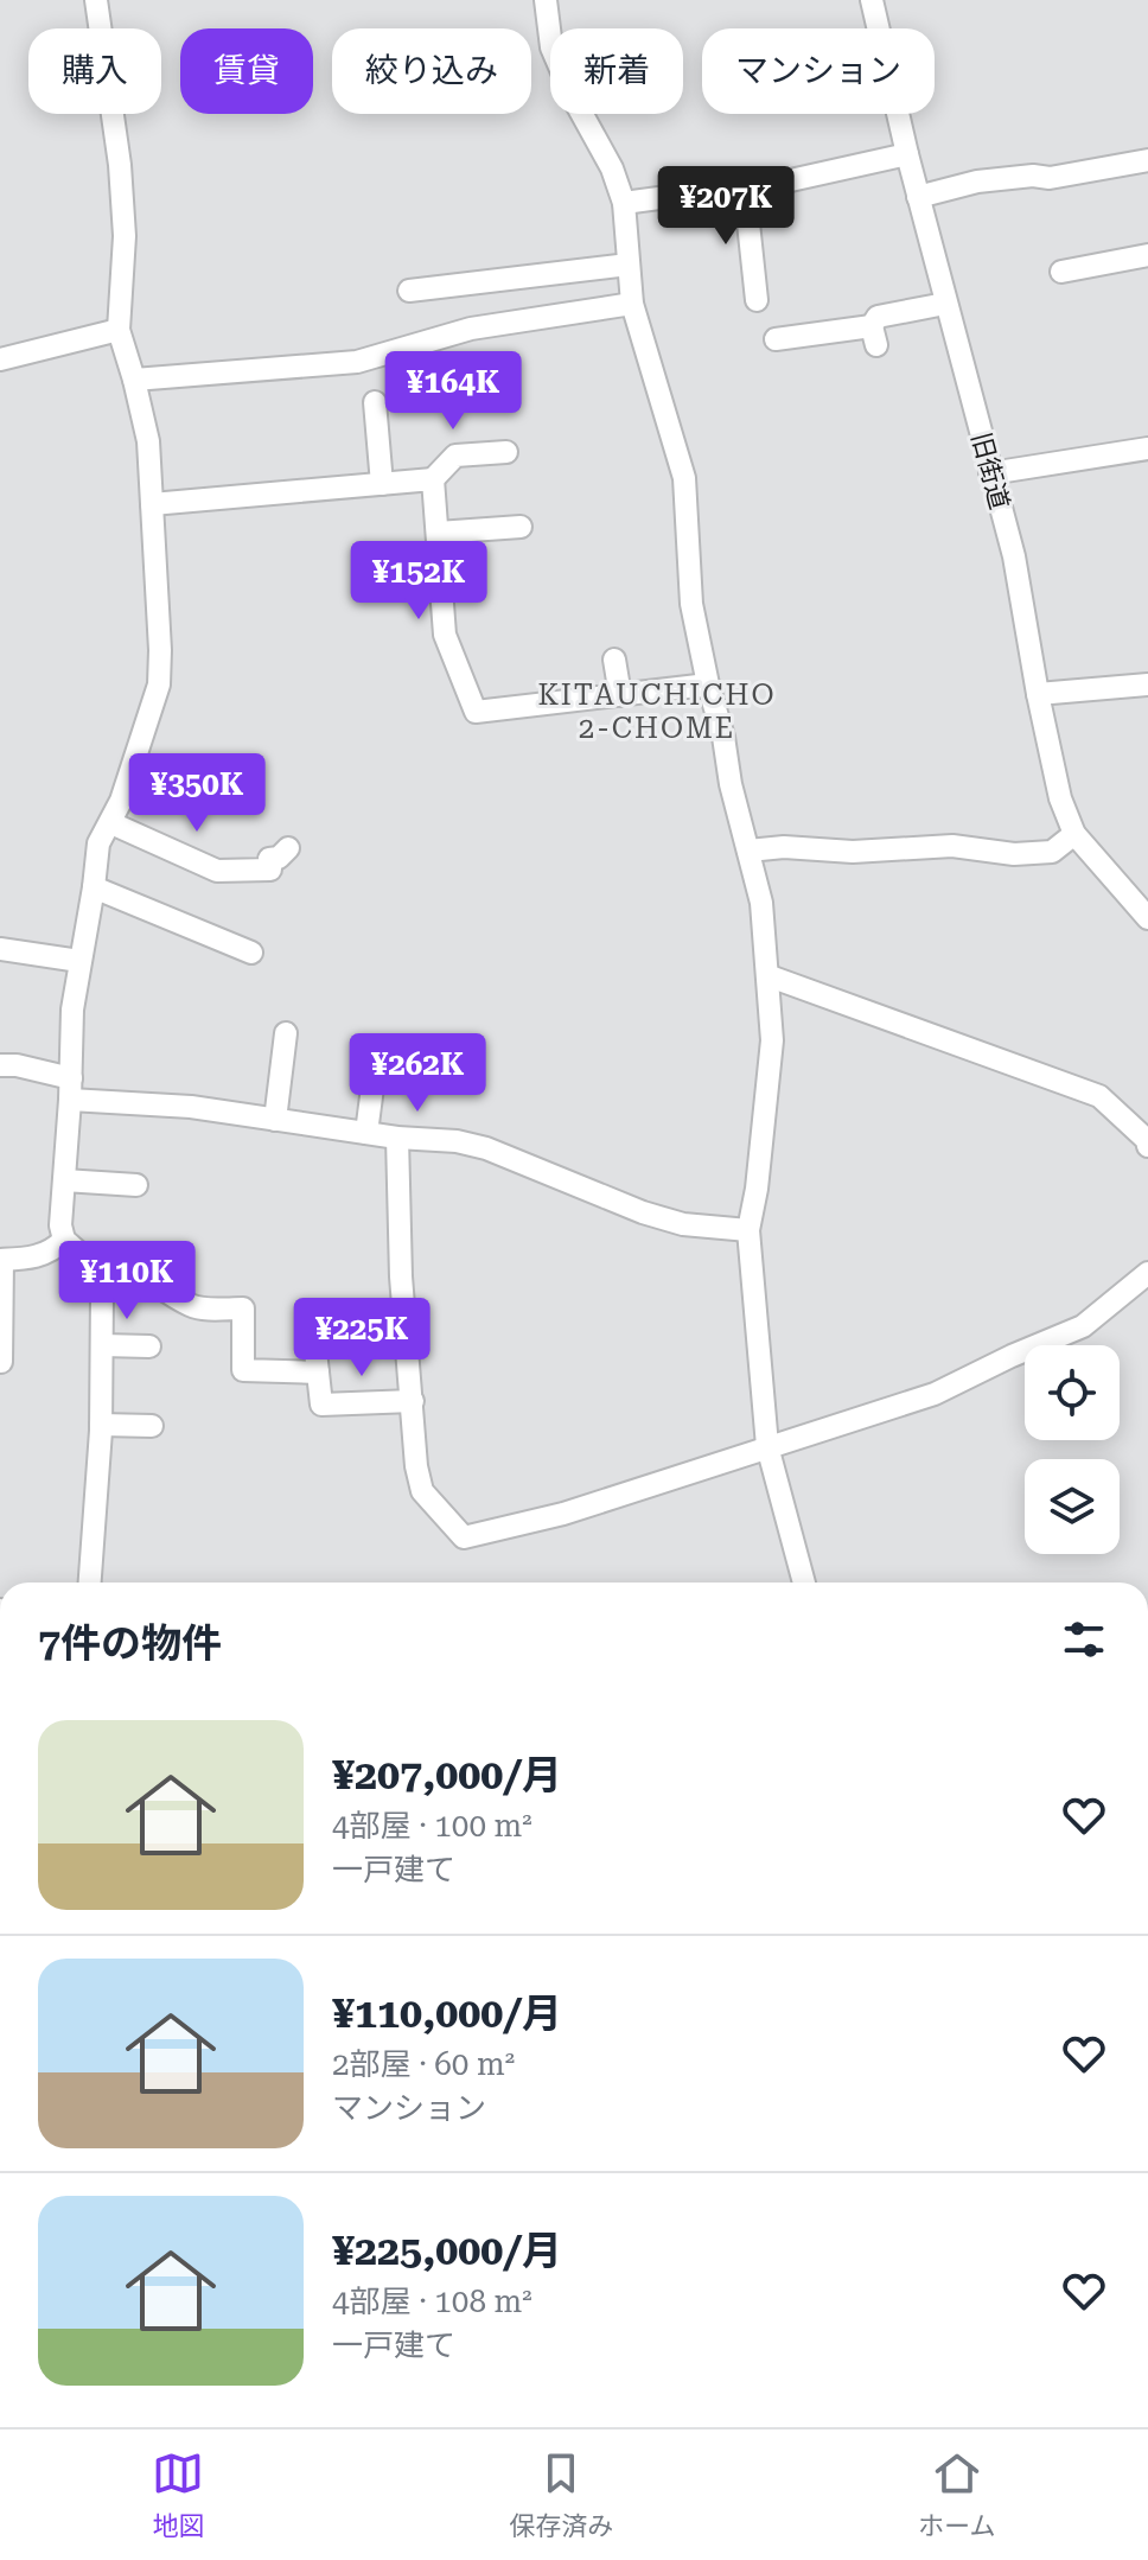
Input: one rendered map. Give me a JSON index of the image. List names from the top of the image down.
{
  "streets": {
    "street": ["旧街道"]
  },
  "districts": ["KITAUCHICHO 2-CHOME"],
  "page": {
    "chip": [
      "購入",
      "賃貸",
      "絞り込み",
      "新着",
      "マンション"
    ],
    "price": [
      "¥207K",
      "¥164K",
      "¥152K",
      "¥350K",
      "¥262K",
      "¥110K",
      "¥225K"
    ],
    "heading": "7件の物件",
    "list": [
      {
        "name": "¥207,000/月",
        "note": "4部屋 · 100 m² · 一戸建て"
      },
      {
        "name": "¥110,000/月",
        "note": "2部屋 · 60 m² · マンション"
      },
      {
        "name": "¥225,000/月",
        "note": "4部屋 · 108 m² · 一戸建て"
      }
    ],
    "tabs": ["地図", "保存済み", "ホーム"]
  }
}
